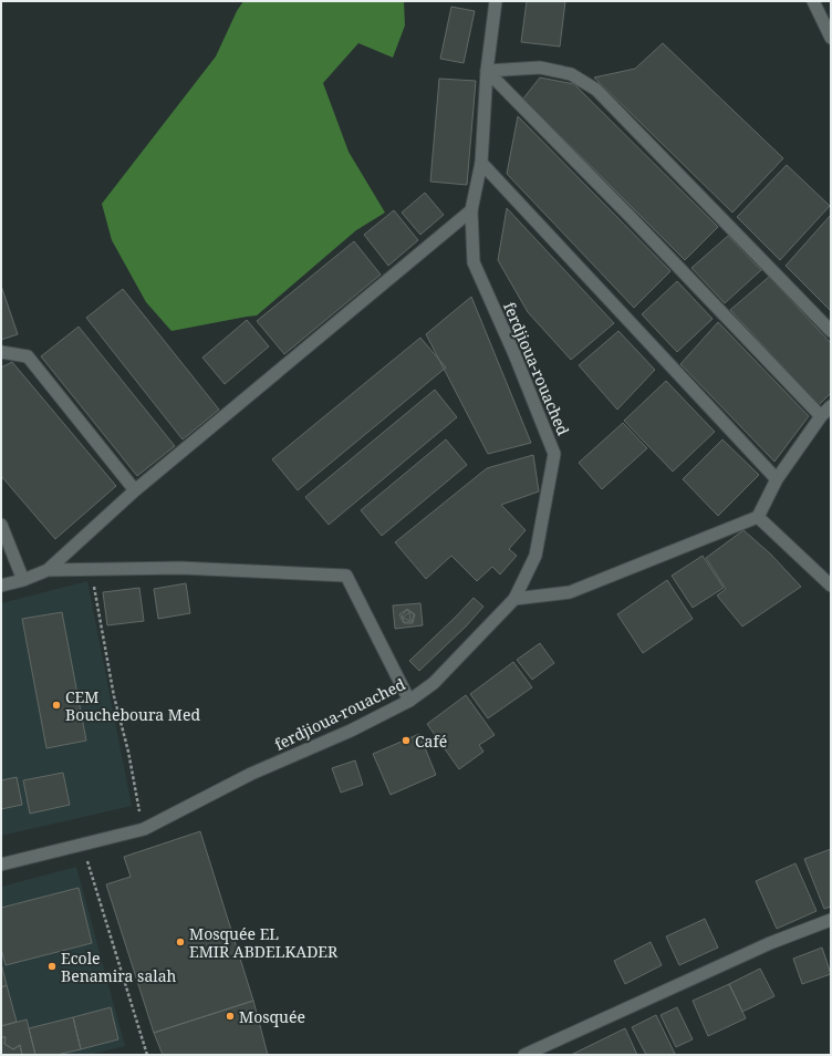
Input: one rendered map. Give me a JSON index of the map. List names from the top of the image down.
{
  "streets": {
    "street": ["ferdjioua-rouached"]
  },
  "places": [
    "CEM Boucheboura Med",
    "Café",
    "Mosquée EL EMIR ABDELKADER",
    "Ecole Benamira salah",
    "Mosquée"
  ]
}
